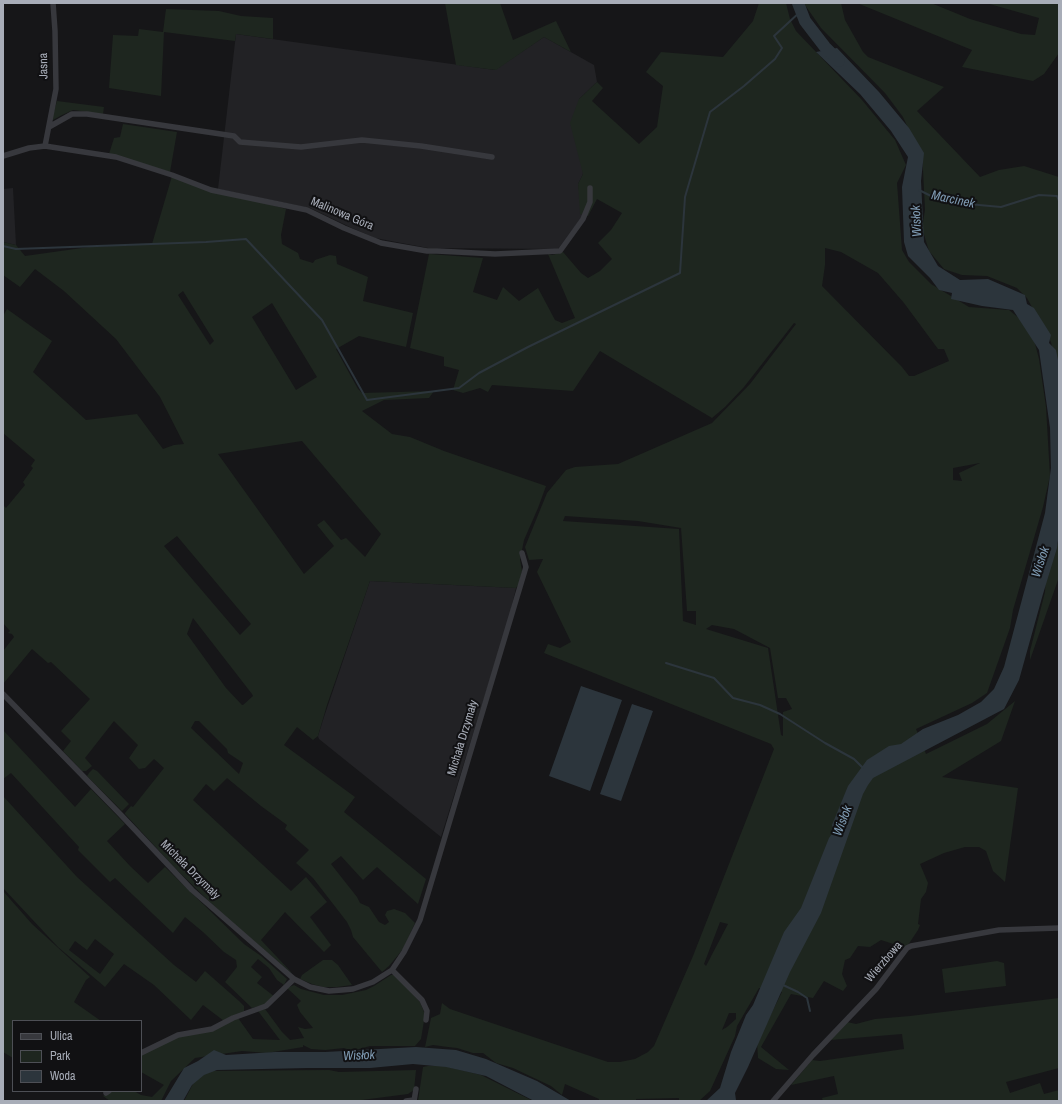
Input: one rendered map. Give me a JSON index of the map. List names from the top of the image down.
{
  "streets": {
    "street": [
      "Jasna",
      "Malinowa Góra",
      "Michała Drzymały",
      "Wierzbowa"
    ]
  },
  "crossings": [
    ["Jasna", "Malinowa Góra"]
  ],
  "water": ["Marcinek", "Wisłok"],
  "legend": ["Ulica", "Park", "Woda"]
}
